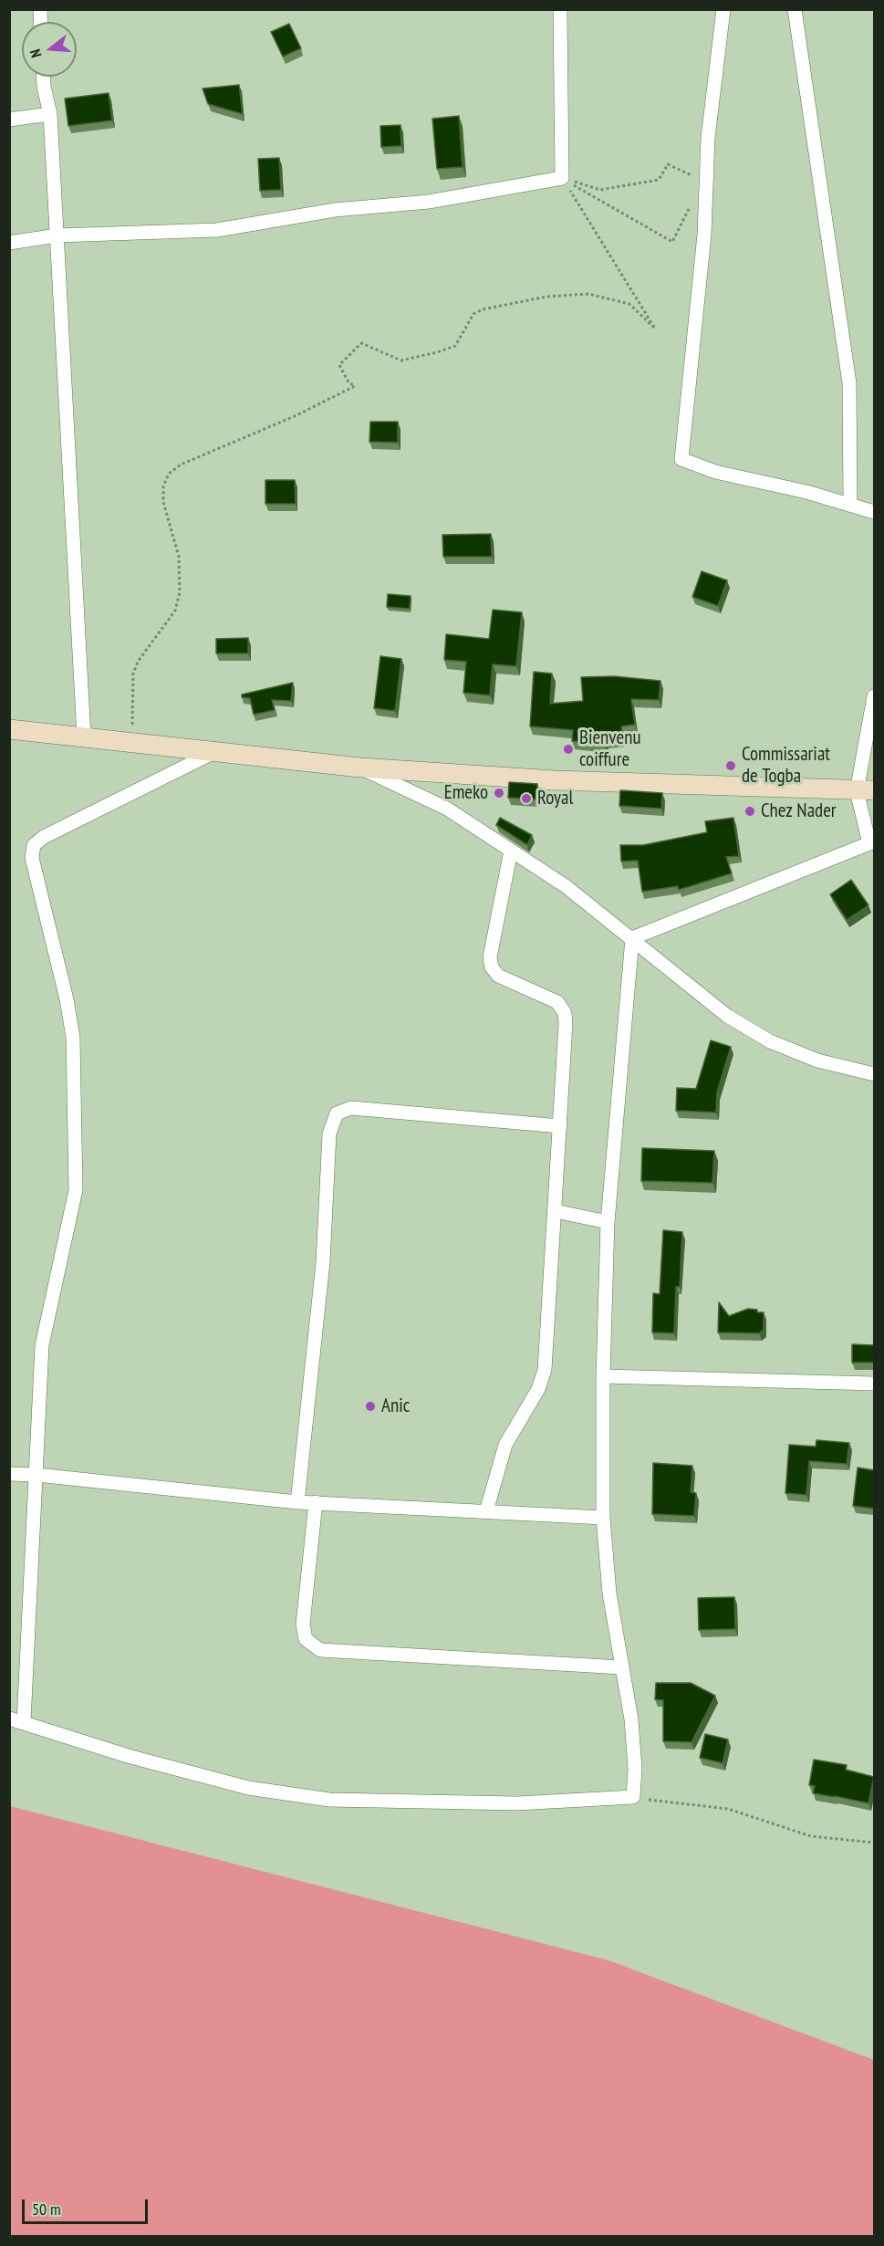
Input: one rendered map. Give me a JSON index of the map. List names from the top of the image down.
{
  "places": [
    "Bienvenu coiffure",
    "Commissariat de Togba",
    "Emeko",
    "Royal",
    "Chez Nader",
    "Anic"
  ],
  "scale_bar": "50 m",
  "north": "left"
}
